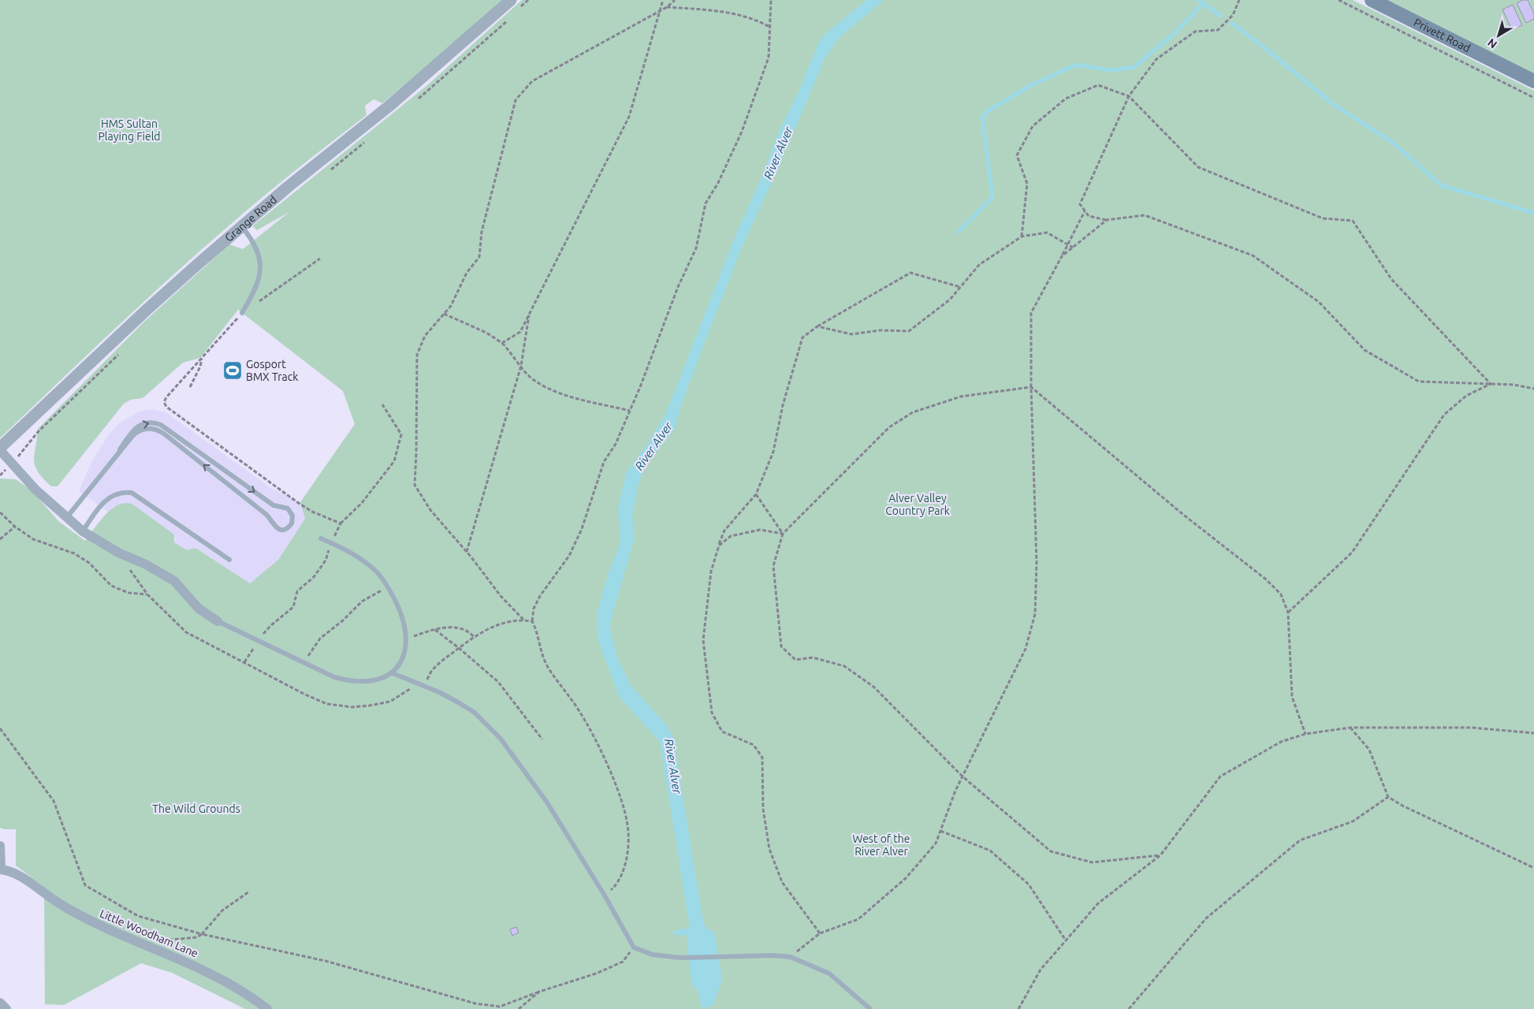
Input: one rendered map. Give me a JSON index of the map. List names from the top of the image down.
{
  "streets": {
    "main road": ["Privett Road"],
    "street": ["Grange Road", "Little Woodham Lane"]
  },
  "water": ["River Alver"],
  "parks": [
    "HMS Sultan Playing Field",
    "Alver Valley Country Park",
    "The Wild Grounds",
    "West of the River Alver"
  ],
  "places": {
    "sports": ["Gosport BMX Track"]
  },
  "north": "bottom left"
}
